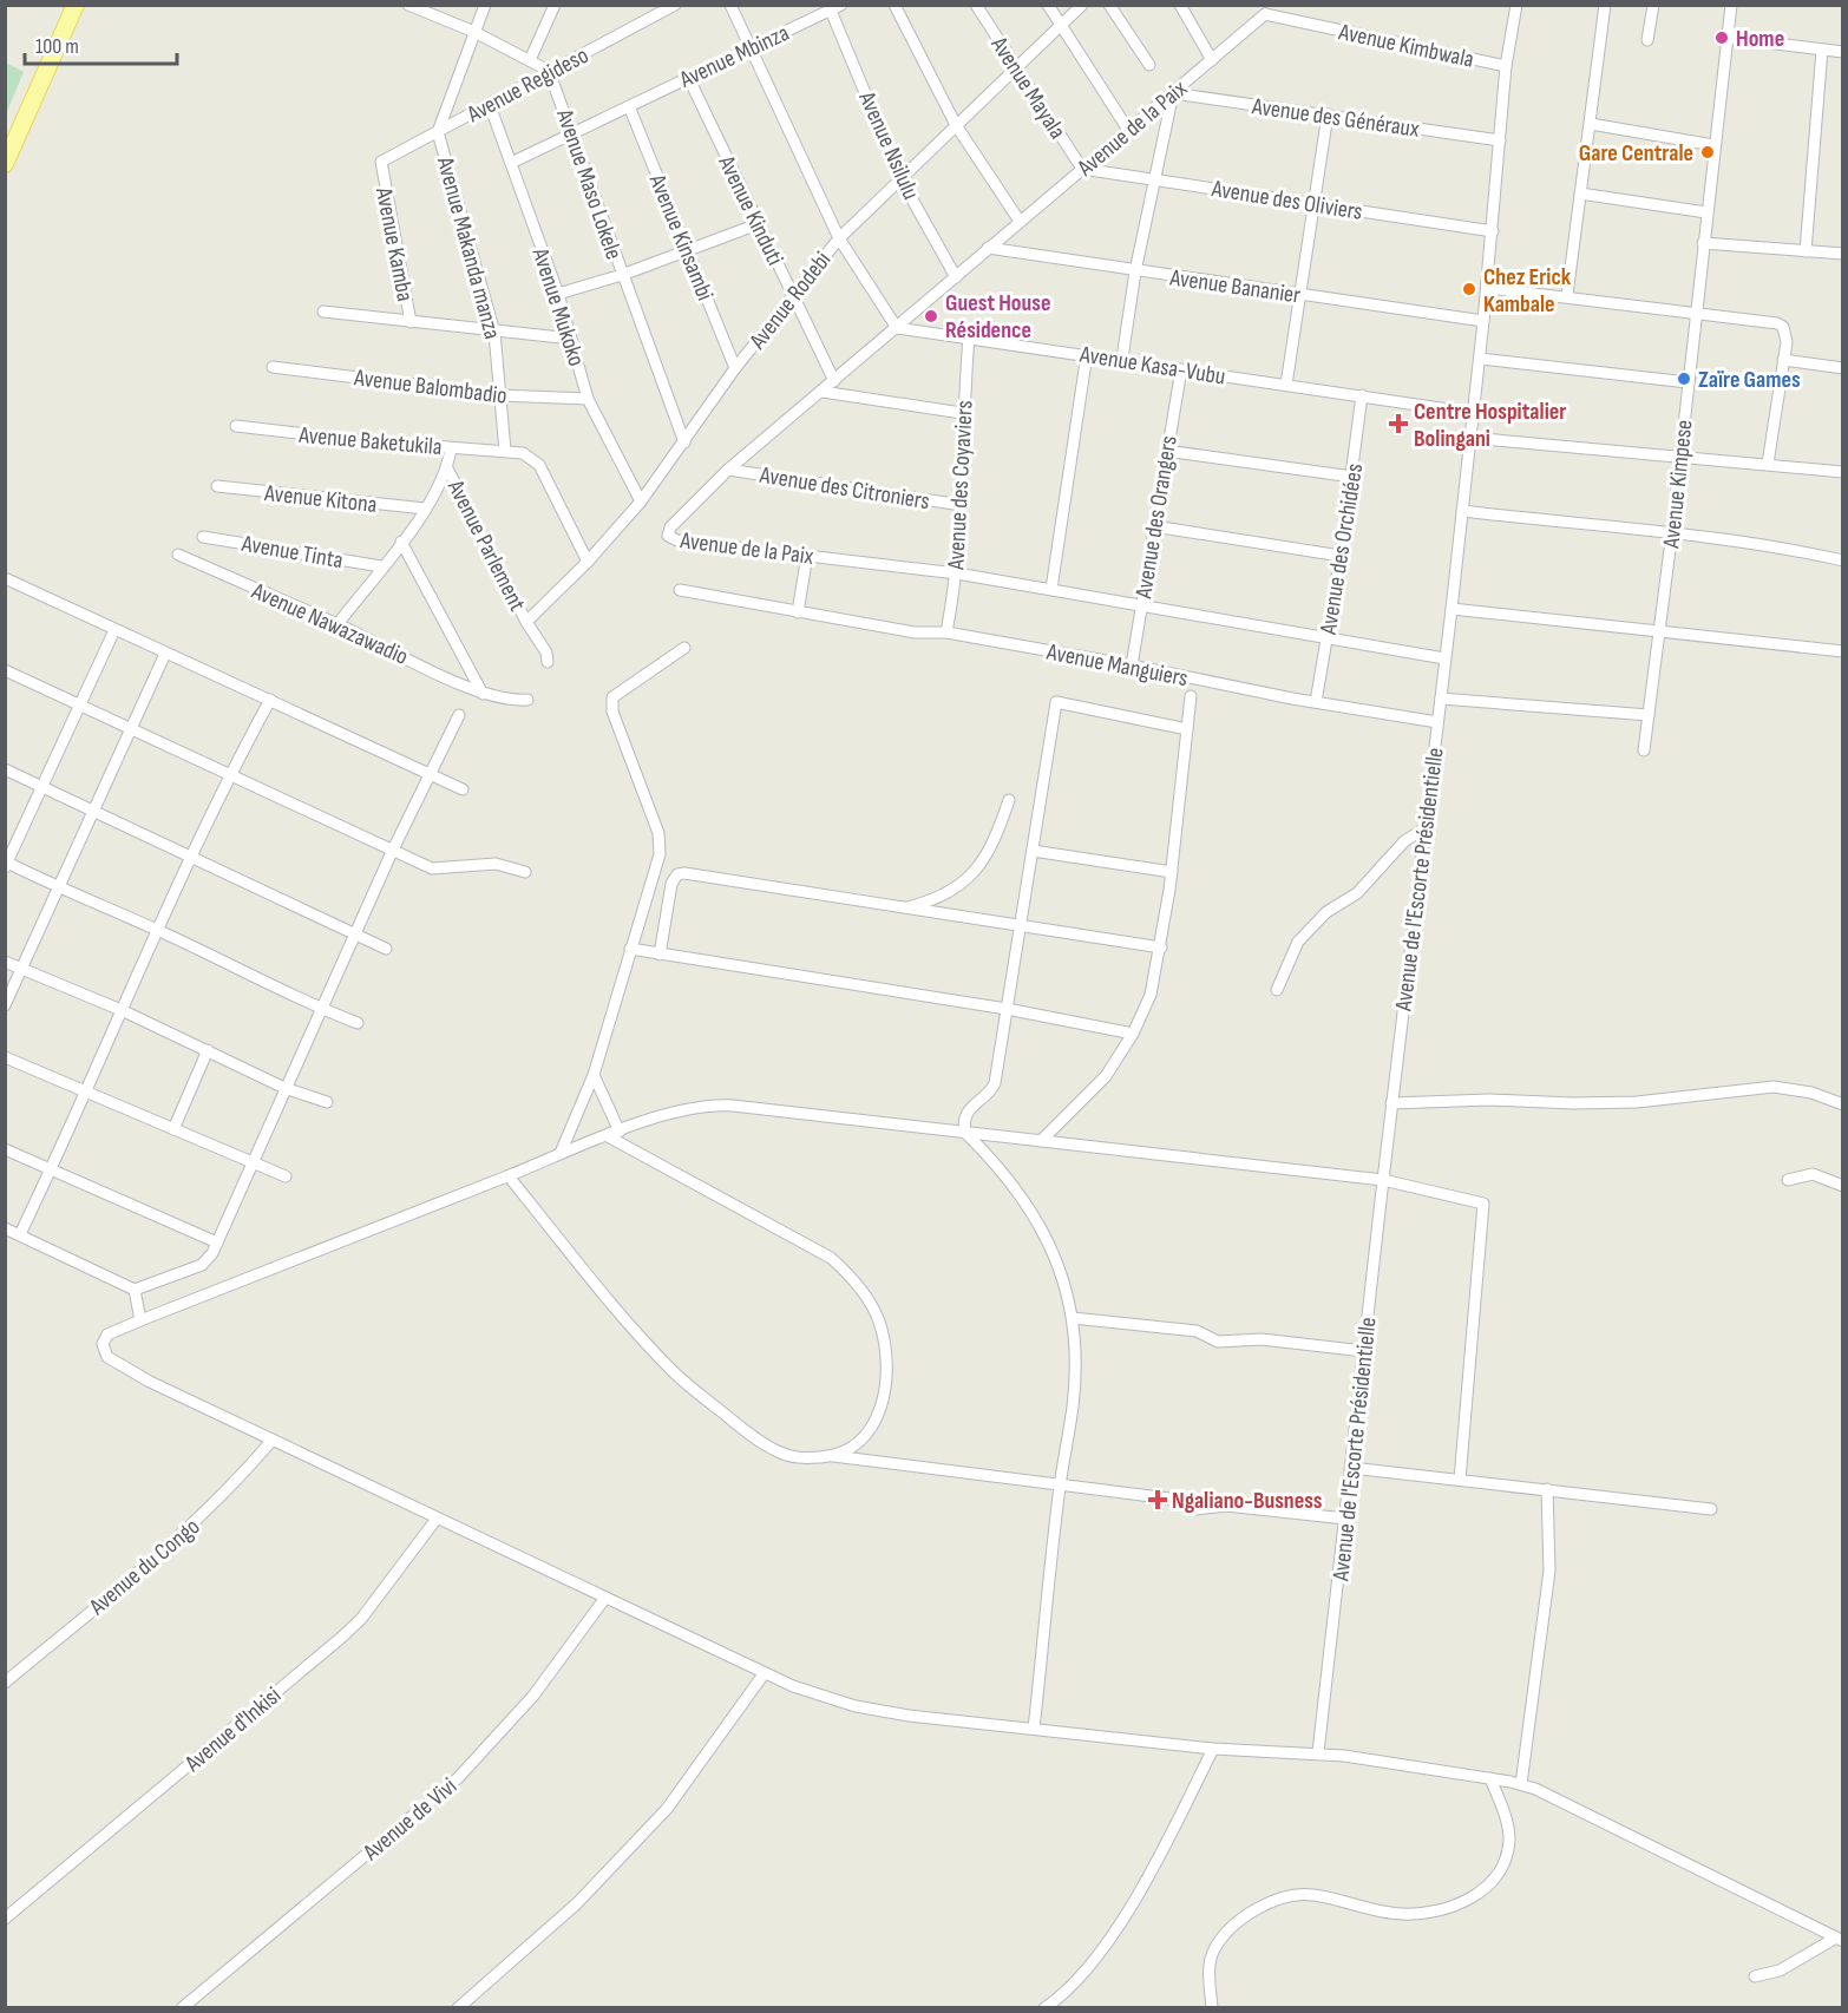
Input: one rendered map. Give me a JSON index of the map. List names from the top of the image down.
{
  "streets": {
    "street": [
      "Avenue Kimbwala",
      "Avenue Mbinza",
      "Avenue Regideso",
      "Avenue Mayala",
      "Avenue des Généraux",
      "Avenue de la Paix",
      "Avenue Nsilulu",
      "Avenue Maso Lokele",
      "Avenue des Oliviers",
      "Avenue Kinduti",
      "Avenue Kinsambi",
      "Avenue Kamba",
      "Avenue Makanda manza",
      "Avenue Bananier",
      "Avenue Rodebi",
      "Avenue Mukoko",
      "Avenue Kasa-Vubu",
      "Avenue Balombadio",
      "Avenue Baketukila",
      "Avenue Kimpese",
      "Avenue des Coyaviers",
      "Avenue des Citroniers",
      "Avenue Kitona",
      "Avenue des Orangers",
      "Avenue Parlement",
      "Avenue des Orchidées",
      "Avenue Tinta",
      "Avenue Nawazawadio",
      "Avenue Manguiers",
      "Avenue de l'Escorte Présidentielle",
      "Avenue du Congo",
      "Avenue d'Inkisi",
      "Avenue de Vivi"
    ]
  },
  "crossings": [
    ["Avenue Kimbwala", "Avenue de la Paix"],
    ["Avenue Kimbwala", "Avenue de l'Escorte Présidentielle"],
    ["Avenue Mbinza", "Avenue Nsilulu"],
    ["Avenue Mbinza", "Avenue Maso Lokele"],
    ["Avenue Mbinza", "Avenue Kinduti"],
    ["Avenue Mbinza", "Avenue Kinsambi"],
    ["Avenue Mbinza", "Avenue Mukoko"],
    ["Avenue Regideso", "Avenue Maso Lokele"],
    ["Avenue Regideso", "Avenue Kamba"],
    ["Avenue Regideso", "Avenue Makanda manza"],
    ["Avenue Regideso", "Avenue Mukoko"],
    ["Avenue Mayala", "Avenue de la Paix"],
    ["Avenue Mayala", "Avenue des Oliviers"],
    ["Avenue Mayala", "Avenue Rodebi"],
    ["Avenue des Généraux", "Avenue de la Paix"],
    ["Avenue des Généraux", "Avenue de l'Escorte Présidentielle"],
    ["Avenue de la Paix", "Avenue Nsilulu"],
    ["Avenue de la Paix", "Avenue des Oliviers"],
    ["Avenue de la Paix", "Avenue Kinduti"],
    ["Avenue de la Paix", "Avenue Bananier"],
    ["Avenue de la Paix", "Avenue Kasa-Vubu"],
    ["Avenue de la Paix", "Avenue des Coyaviers"],
    ["Avenue de la Paix", "Avenue des Citroniers"],
    ["Avenue de la Paix", "Avenue des Orangers"],
    ["Avenue de la Paix", "Avenue des Orchidées"],
    ["Avenue de la Paix", "Avenue de l'Escorte Présidentielle"],
    ["Avenue Nsilulu", "Avenue Rodebi"],
    ["Avenue Maso Lokele", "Avenue Rodebi"],
    ["Avenue des Oliviers", "Avenue de l'Escorte Présidentielle"],
    ["Avenue Kinduti", "Avenue Rodebi"],
    ["Avenue Kinsambi", "Avenue Rodebi"],
    ["Avenue Makanda manza", "Avenue Balombadio"],
    ["Avenue Makanda manza", "Avenue Baketukila"],
    ["Avenue Bananier", "Avenue de l'Escorte Présidentielle"],
    ["Avenue Rodebi", "Avenue Mukoko"],
    ["Avenue Rodebi", "Avenue Baketukila"],
    ["Avenue Rodebi", "Avenue Parlement"],
    ["Avenue Mukoko", "Avenue Balombadio"],
    ["Avenue Kasa-Vubu", "Avenue des Coyaviers"],
    ["Avenue Kasa-Vubu", "Avenue des Orangers"],
    ["Avenue Kasa-Vubu", "Avenue des Orchidées"],
    ["Avenue Kasa-Vubu", "Avenue de l'Escorte Présidentielle"],
    ["Avenue des Coyaviers", "Avenue des Citroniers"],
    ["Avenue des Coyaviers", "Avenue Manguiers"],
    ["Avenue des Orangers", "Avenue Manguiers"],
    ["Avenue des Orchidées", "Avenue Manguiers"],
    ["Avenue Manguiers", "Avenue de l'Escorte Présidentielle"]
  ],
  "places": {
    "other": [
      "Home",
      "Gare Centrale",
      "Chez Erick Kambale",
      "Guest House Résidence",
      "Zaïre Games"
    ],
    "health": ["Centre Hospitalier Bolingani", "Ngaliano-Busness"]
  },
  "scale_bar": "100 m"
}
